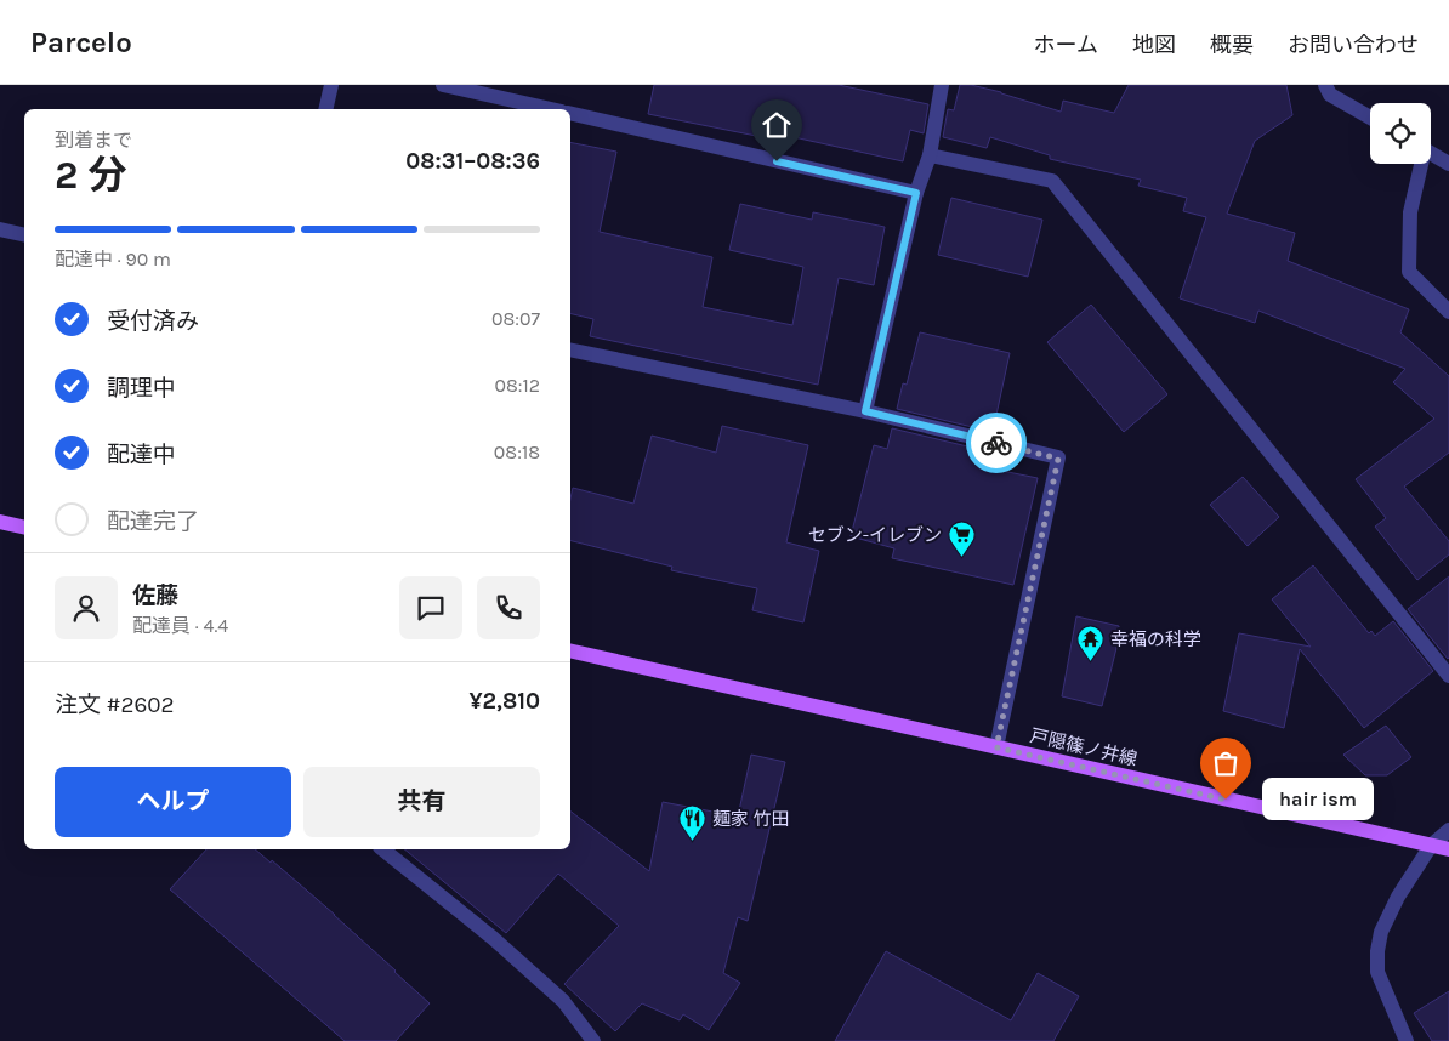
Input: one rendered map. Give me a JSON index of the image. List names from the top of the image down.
{
  "streets": {
    "main road": ["戸隠篠ノ井線"]
  },
  "places": {
    "supermarket": ["セブン-イレブン"],
    "temple": ["幸福の科学"],
    "other": ["hair ism"],
    "restaurant": ["麺家 竹田"]
  },
  "page": {
    "header": "Parcelo",
    "nav": [
      "ホーム",
      "地図",
      "概要",
      "お問い合わせ"
    ],
    "heading": ["2 分", "到着まで", "08:31–08:36"],
    "panel": [
      "佐藤",
      "配達員 · 4.4",
      "注文 #2602",
      "¥2,810"
    ],
    "bar": "配達中 · 90 m",
    "list": [
      ["受付済み", "08:07"],
      ["調理中", "08:12"],
      ["配達中", "08:18"],
      "配達完了"
    ],
    "buttons": ["ヘルプ", "共有"],
    "bubble": "hair ism"
  }
}
